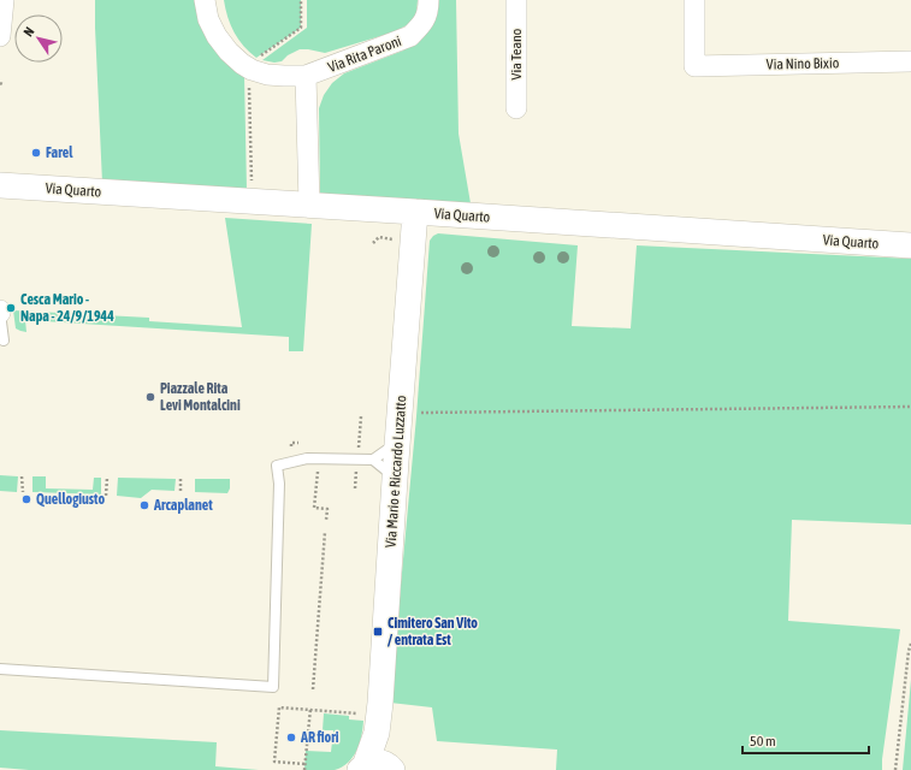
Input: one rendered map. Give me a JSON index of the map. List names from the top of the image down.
{
  "streets": {
    "street": [
      "Via Rita Paroni",
      "Via Teano",
      "Via Nino Bixio",
      "Via Quarto",
      "Via Mario e Riccardo Luzzatto"
    ]
  },
  "crossings": [
    ["Via Quarto", "Via Mario e Riccardo Luzzatto"]
  ],
  "places": {
    "other": [
      "Farel",
      "Cesca Mario - Napa - 24/9/1944",
      "Piazzale Rita Levi Montalcini",
      "Quellogiusto",
      "Arcaplanet",
      "AR fiori"
    ],
    "transit": ["Cimitero San Vito / entrata Est"]
  },
  "scale_bar": "50 m",
  "north": "top left"
}
